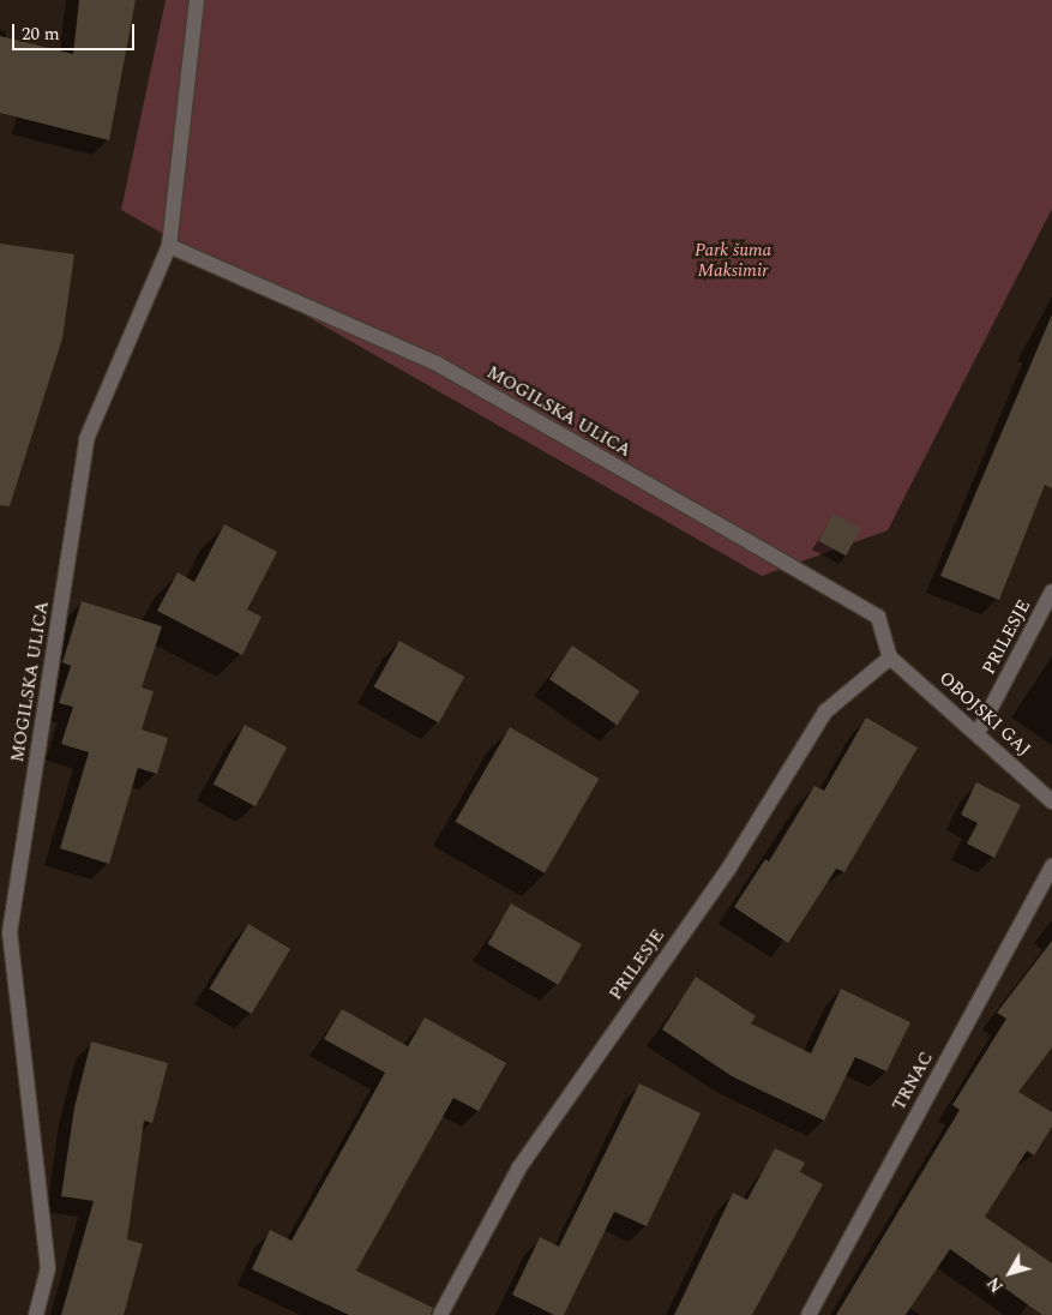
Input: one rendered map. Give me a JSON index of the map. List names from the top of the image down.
{
  "streets": {
    "street": [
      "MOGILSKA ULICA",
      "PRILESJE",
      "OBOJSKI GAJ",
      "TRNAC"
    ]
  },
  "crossings": [
    ["MOGILSKA ULICA", "PRILESJE"],
    ["MOGILSKA ULICA", "OBOJSKI GAJ"],
    ["PRILESJE", "OBOJSKI GAJ"]
  ],
  "parks": ["Park šuma Maksimir"],
  "scale_bar": "20 m",
  "north": "bottom left"
}
